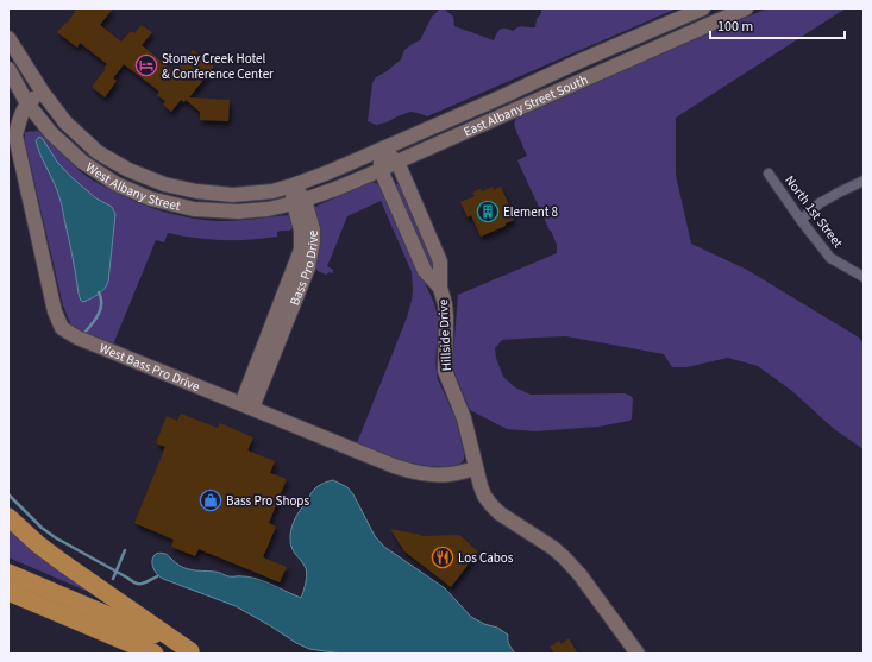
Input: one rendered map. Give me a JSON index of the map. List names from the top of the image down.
{
  "streets": {
    "street": [
      "East Albany Street South",
      "West Albany Street",
      "North 1st Street",
      "Bass Pro Drive",
      "Hillside Drive",
      "West Bass Pro Drive"
    ]
  },
  "crossings": [
    ["East Albany Street South", "West Albany Street"],
    ["East Albany Street South", "Bass Pro Drive"],
    ["East Albany Street South", "Hillside Drive"],
    ["West Albany Street", "Bass Pro Drive"],
    ["West Albany Street", "West Bass Pro Drive"],
    ["Bass Pro Drive", "West Bass Pro Drive"],
    ["Hillside Drive", "West Bass Pro Drive"]
  ],
  "places": {
    "hotel": ["Stoney Creek Hotel & Conference Center"],
    "building": ["Element 8"],
    "shop": ["Bass Pro Shops"],
    "restaurant": ["Los Cabos"]
  },
  "scale_bar": "100 m"
}
